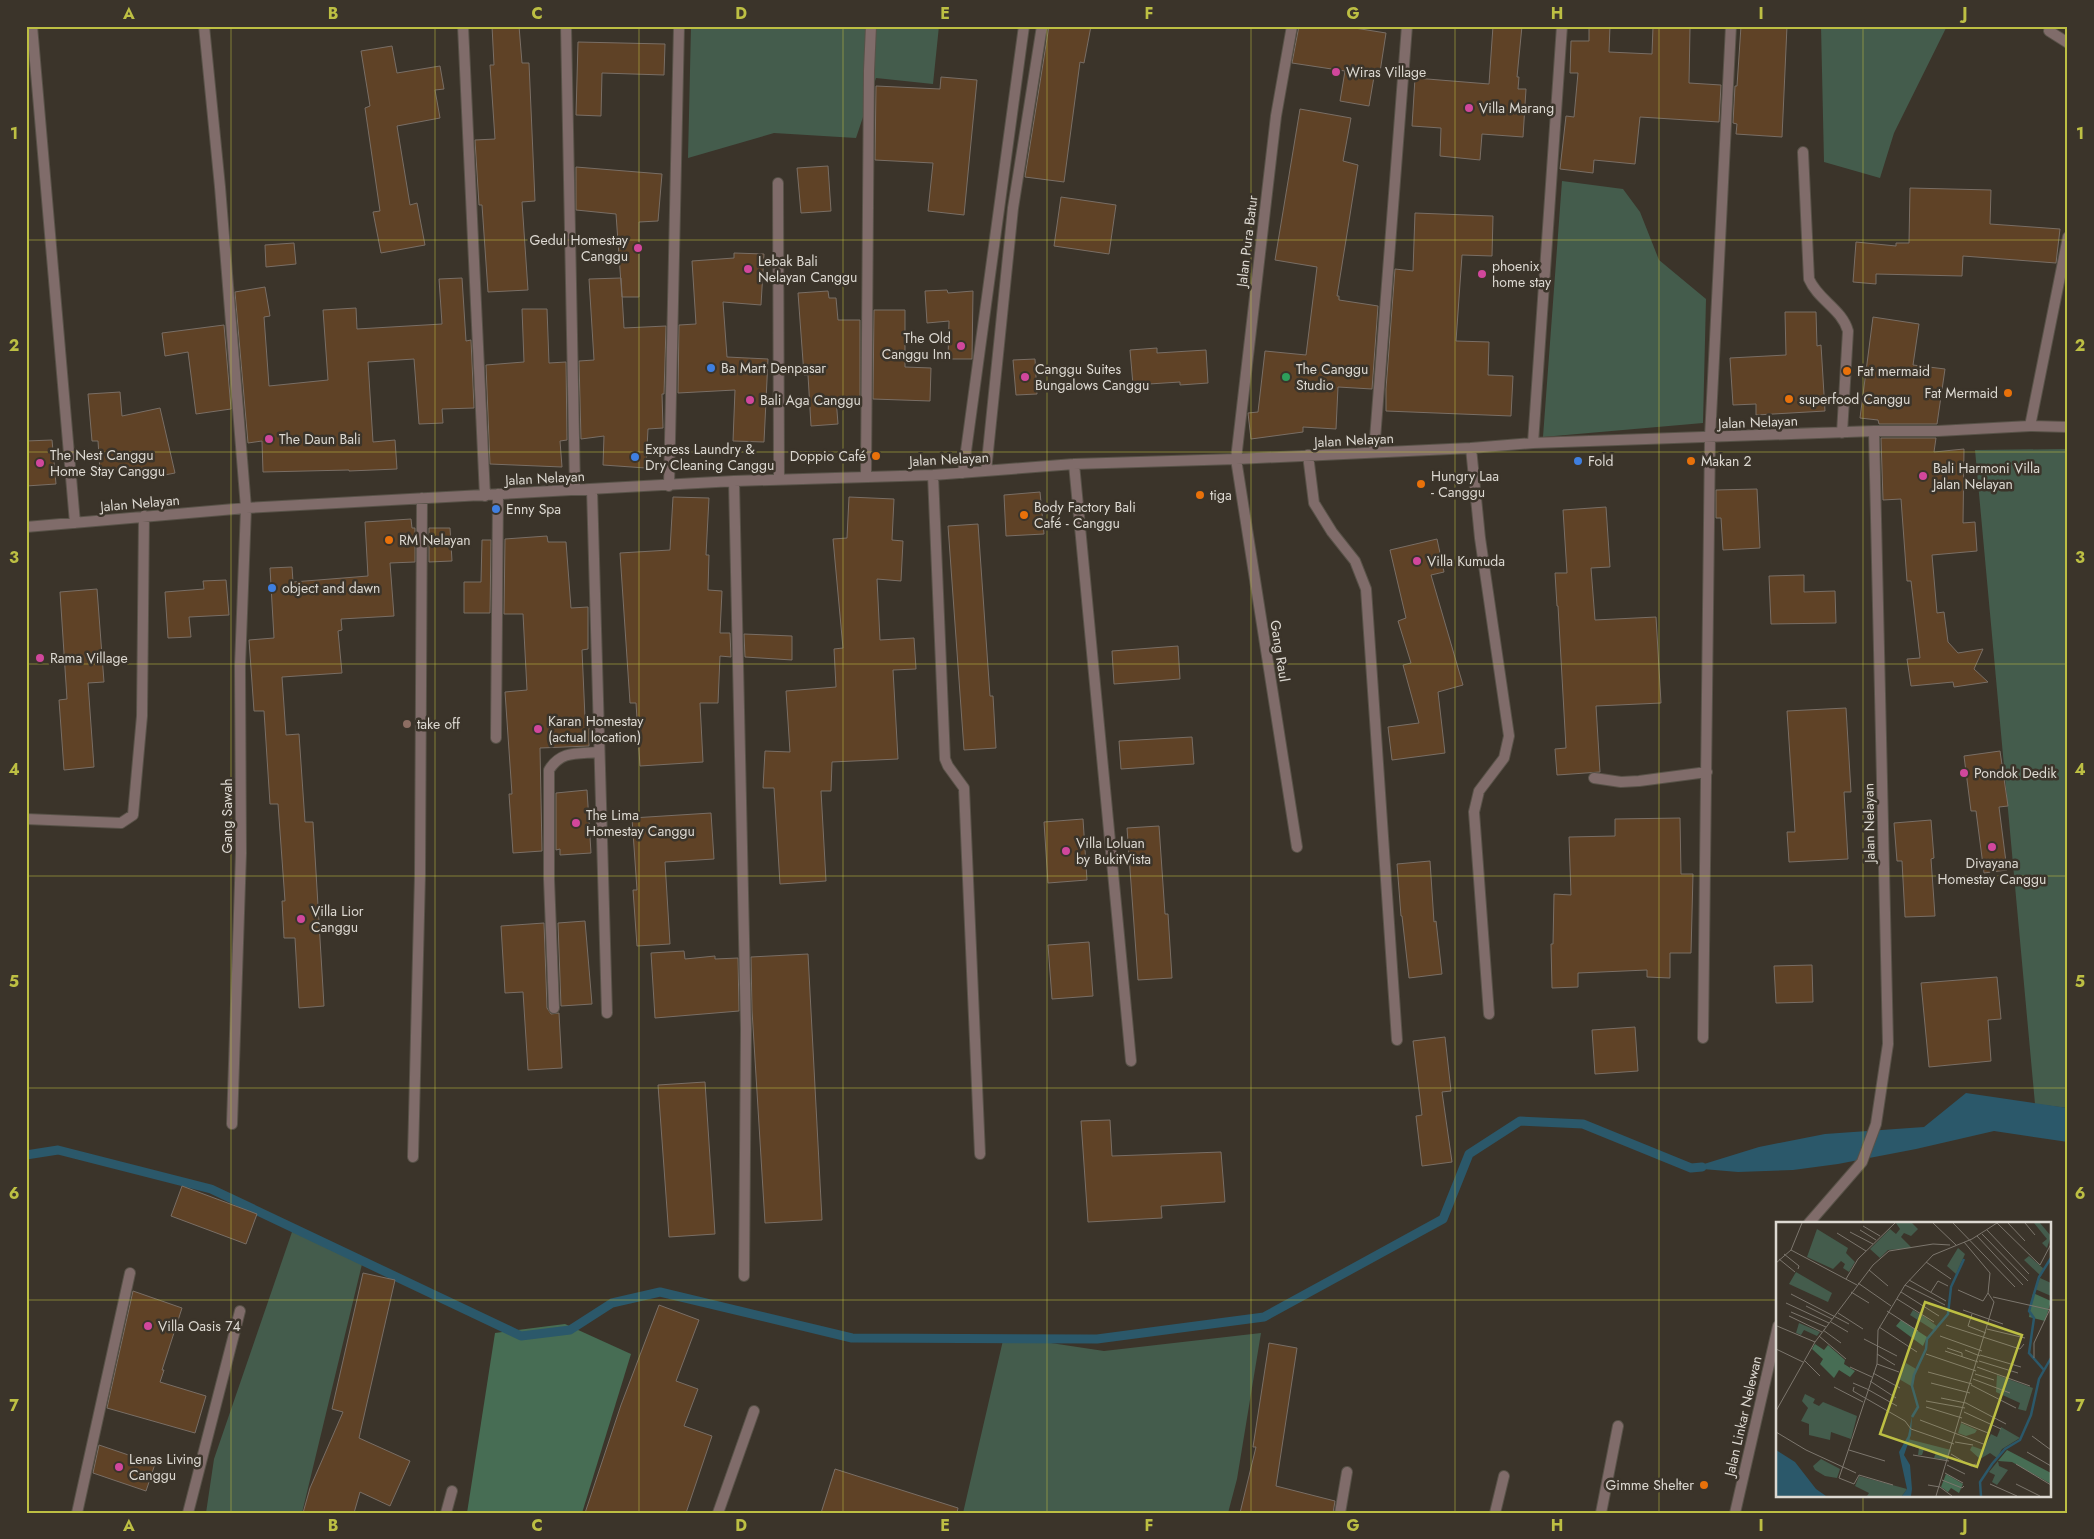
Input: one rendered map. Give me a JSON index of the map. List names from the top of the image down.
{
  "streets": {
    "street": [
      "Jalan Pura Batur",
      "Jalan Nelayan",
      "Gang Raul",
      "Gang Sawah",
      "Jalan Linkar Nelewan"
    ]
  },
  "crossings": [
    ["Jalan Pura Batur", "Jalan Nelayan"],
    ["Jalan Pura Batur", "Gang Raul"],
    ["Jalan Nelayan", "Gang Raul"],
    ["Jalan Nelayan", "Gang Sawah"]
  ],
  "places": [
    "Wiras Village",
    "Villa Marang",
    "Gedul Homestay Canggu",
    "Lebak Bali Nelayan Canggu",
    "phoenix home stay",
    "The Old Canggu Inn",
    "Ba Mart Denpasar",
    "Fat mermaid",
    "Canggu Suites Bungalows Canggu",
    "The Canggu Studio",
    "Fat Mermaid",
    "superfood Canggu",
    "Bali Aga Canggu",
    "The Daun Bali",
    "Doppio Café",
    "Express Laundry & Dry Cleaning Canggu",
    "Fold",
    "Makan 2",
    "The Nest Canggu Home Stay Canggu",
    "Bali Harmoni Villa Jalan Nelayan",
    "Hungry Laa - Canggu",
    "tiga",
    "Enny Spa",
    "Body Factory Bali Café - Canggu",
    "RM Nelayan",
    "Villa Kumuda",
    "object and dawn",
    "Rama Village",
    "take off",
    "Karan Homestay (actual location)",
    "Pondok Dedik",
    "The Lima Homestay Canggu",
    "Divayana Homestay Canggu",
    "Villa Loluan by BukitVista",
    "Villa Lior Canggu",
    "Villa Oasis 74",
    "Lenas Living Canggu",
    "Gimme Shelter"
  ],
  "grid": {
    "columns": [
      "A",
      "B",
      "C",
      "D",
      "E",
      "F",
      "G",
      "H",
      "I",
      "J"
    ],
    "rows": [
      "1",
      "2",
      "3",
      "4",
      "5",
      "6",
      "7"
    ]
  }
}
